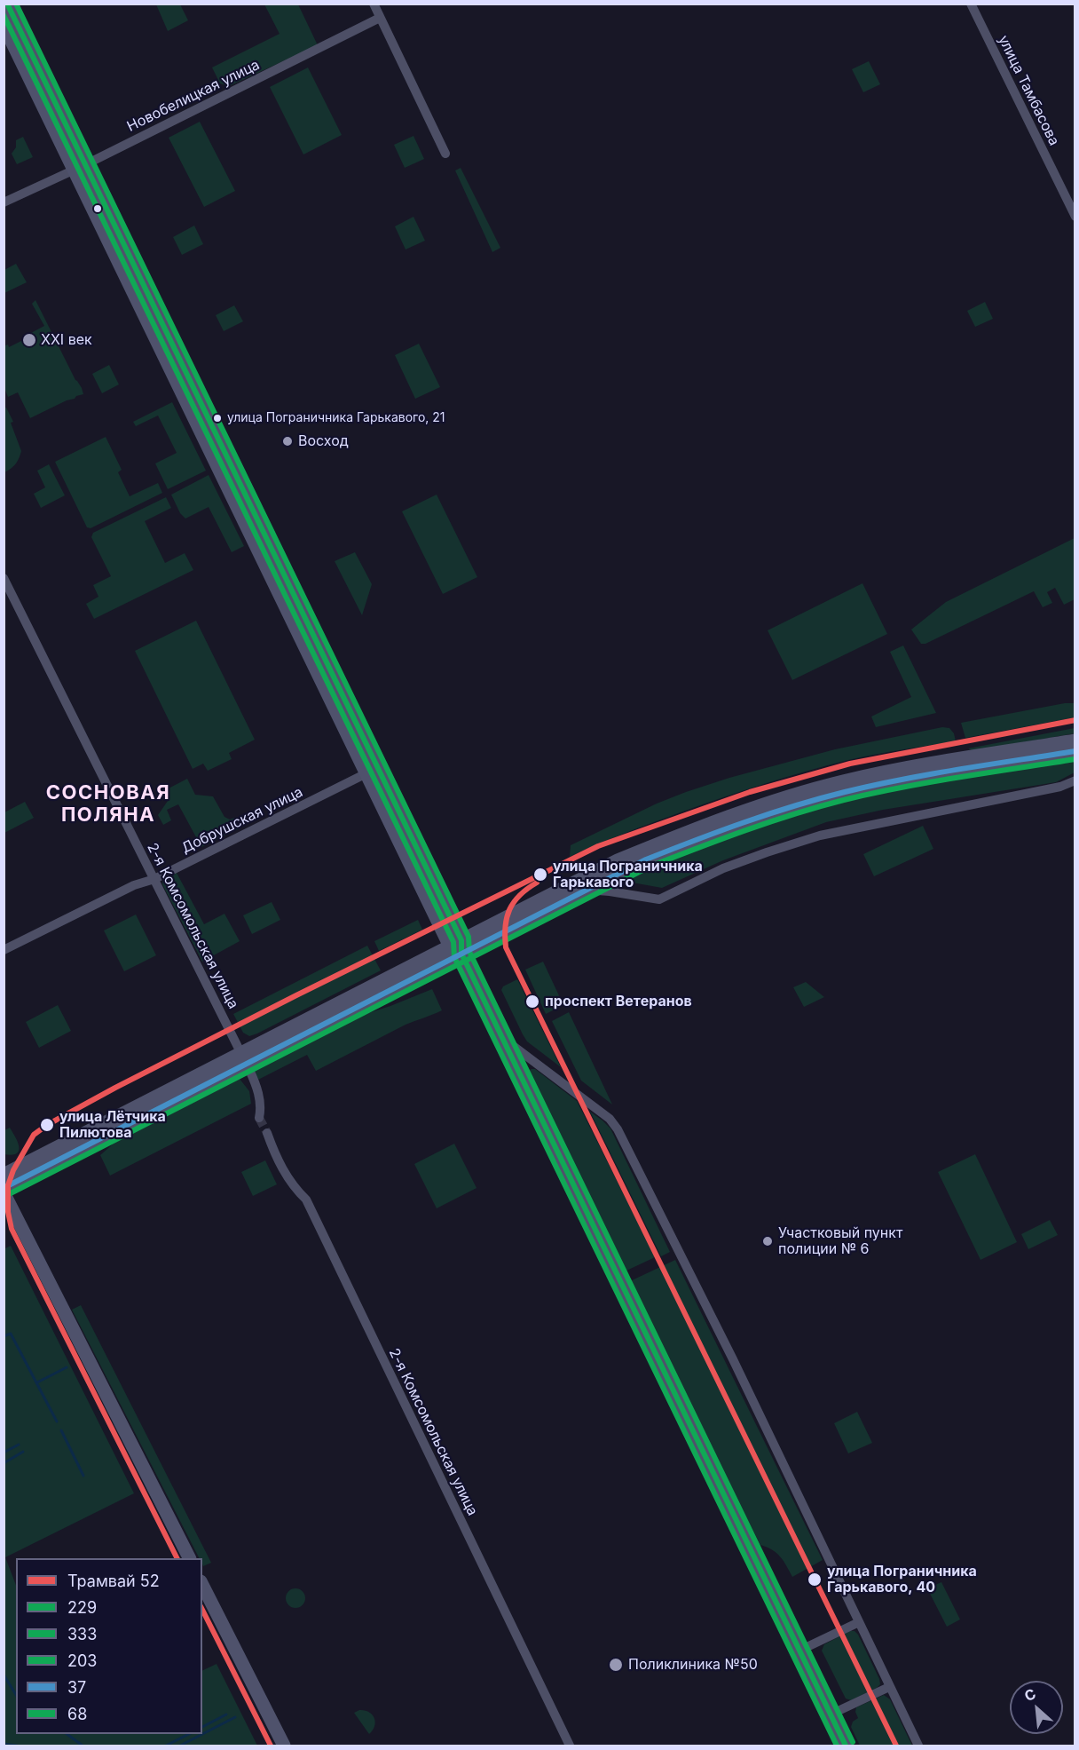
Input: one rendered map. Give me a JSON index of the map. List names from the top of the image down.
{
  "streets": {
    "street": [
      "улица Тамбасова",
      "Новобелицкая улица",
      "Добрушская улица",
      "2-я Комсомольская улица"
    ]
  },
  "crossings": [
    ["Добрушская улица", "2-я Комсомольская улица"]
  ],
  "districts": ["СОСНОВАЯ ПОЛЯНА"],
  "places": [
    "XXI век",
    "улица Пограничника Гарькавого, 21",
    "Восход",
    "улица Пограничника Гарькавого",
    "проспект Ветеранов",
    "улица Лётчика Пилютова",
    "Участковый пункт полиции № 6",
    "улица Пограничника Гарькавого, 40",
    "Поликлиника №50"
  ],
  "lines": [
    "transit line 229",
    "transit line 203",
    "transit line 333",
    "tram line 52",
    "transit line 37",
    "transit line 68"
  ],
  "legend": [
    "Трамвай 52",
    "229",
    "333",
    "203",
    "37",
    "68"
  ],
  "north": "top left"
}
